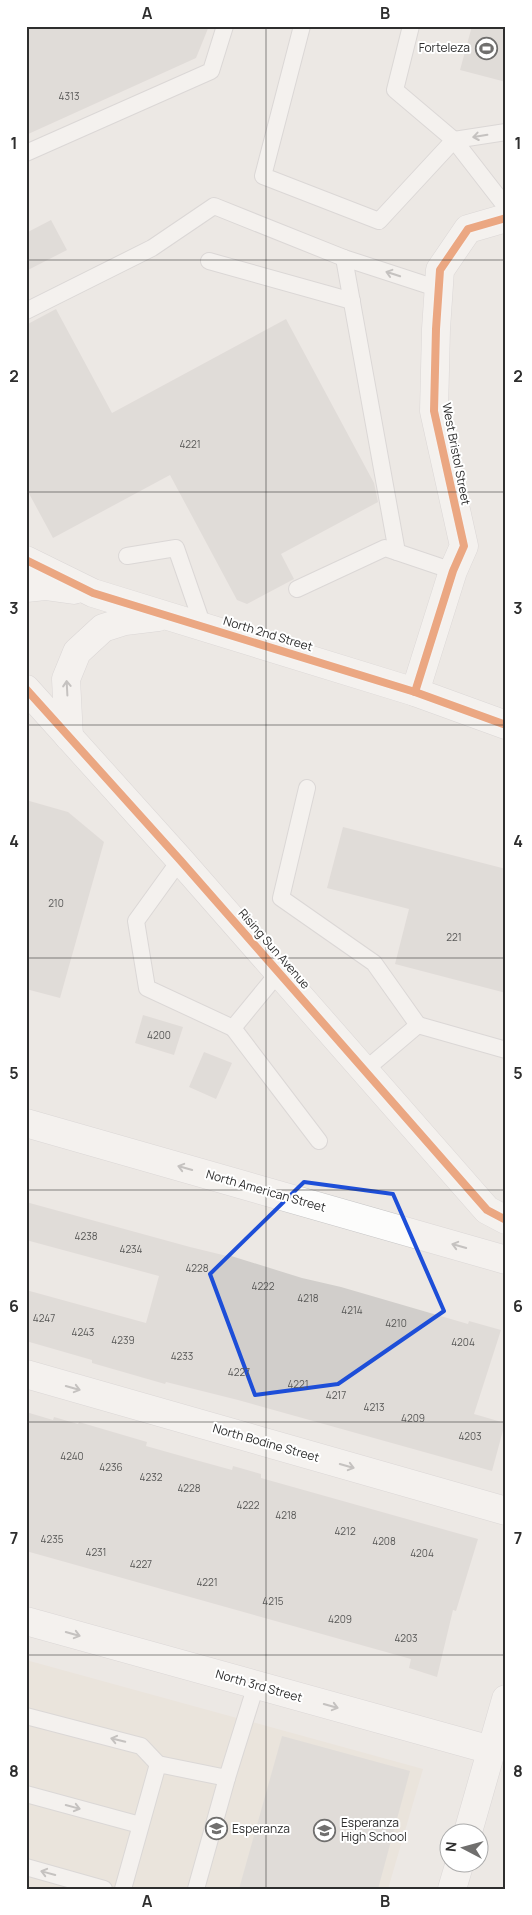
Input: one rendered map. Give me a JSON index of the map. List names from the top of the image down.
{
  "streets": {
    "street": [
      "West Bristol Street",
      "North 2nd Street",
      "Rising Sun Avenue",
      "North American Street",
      "North Bodine Street",
      "North 3rd Street"
    ]
  },
  "crossings": [
    ["West Bristol Street", "North 2nd Street"]
  ],
  "one_way": ["North American Street", "North Bodine Street", "North 3rd Street"],
  "places": {
    "sports": ["Forteleza"],
    "school or university": ["Esperanza", "Esperanza High School"]
  },
  "house_numbers": [
    "4313",
    "4221",
    "210",
    "221",
    "4200",
    "4238",
    "4234",
    "4228",
    "4222",
    "4218",
    "4214",
    "4247",
    "4210",
    "4243",
    "4239",
    "4204",
    "4233",
    "4227",
    "4221",
    "4217",
    "4213",
    "4209",
    "4203",
    "4240",
    "4236",
    "4232",
    "4228",
    "4222",
    "4218",
    "4212",
    "4235",
    "4208",
    "4231",
    "4204",
    "4227",
    "4221",
    "4215",
    "4209",
    "4203"
  ],
  "north": "left",
  "grid": {
    "columns": ["A", "B"],
    "rows": [
      "1",
      "2",
      "3",
      "4",
      "5",
      "6",
      "7",
      "8"
    ]
  }
}
